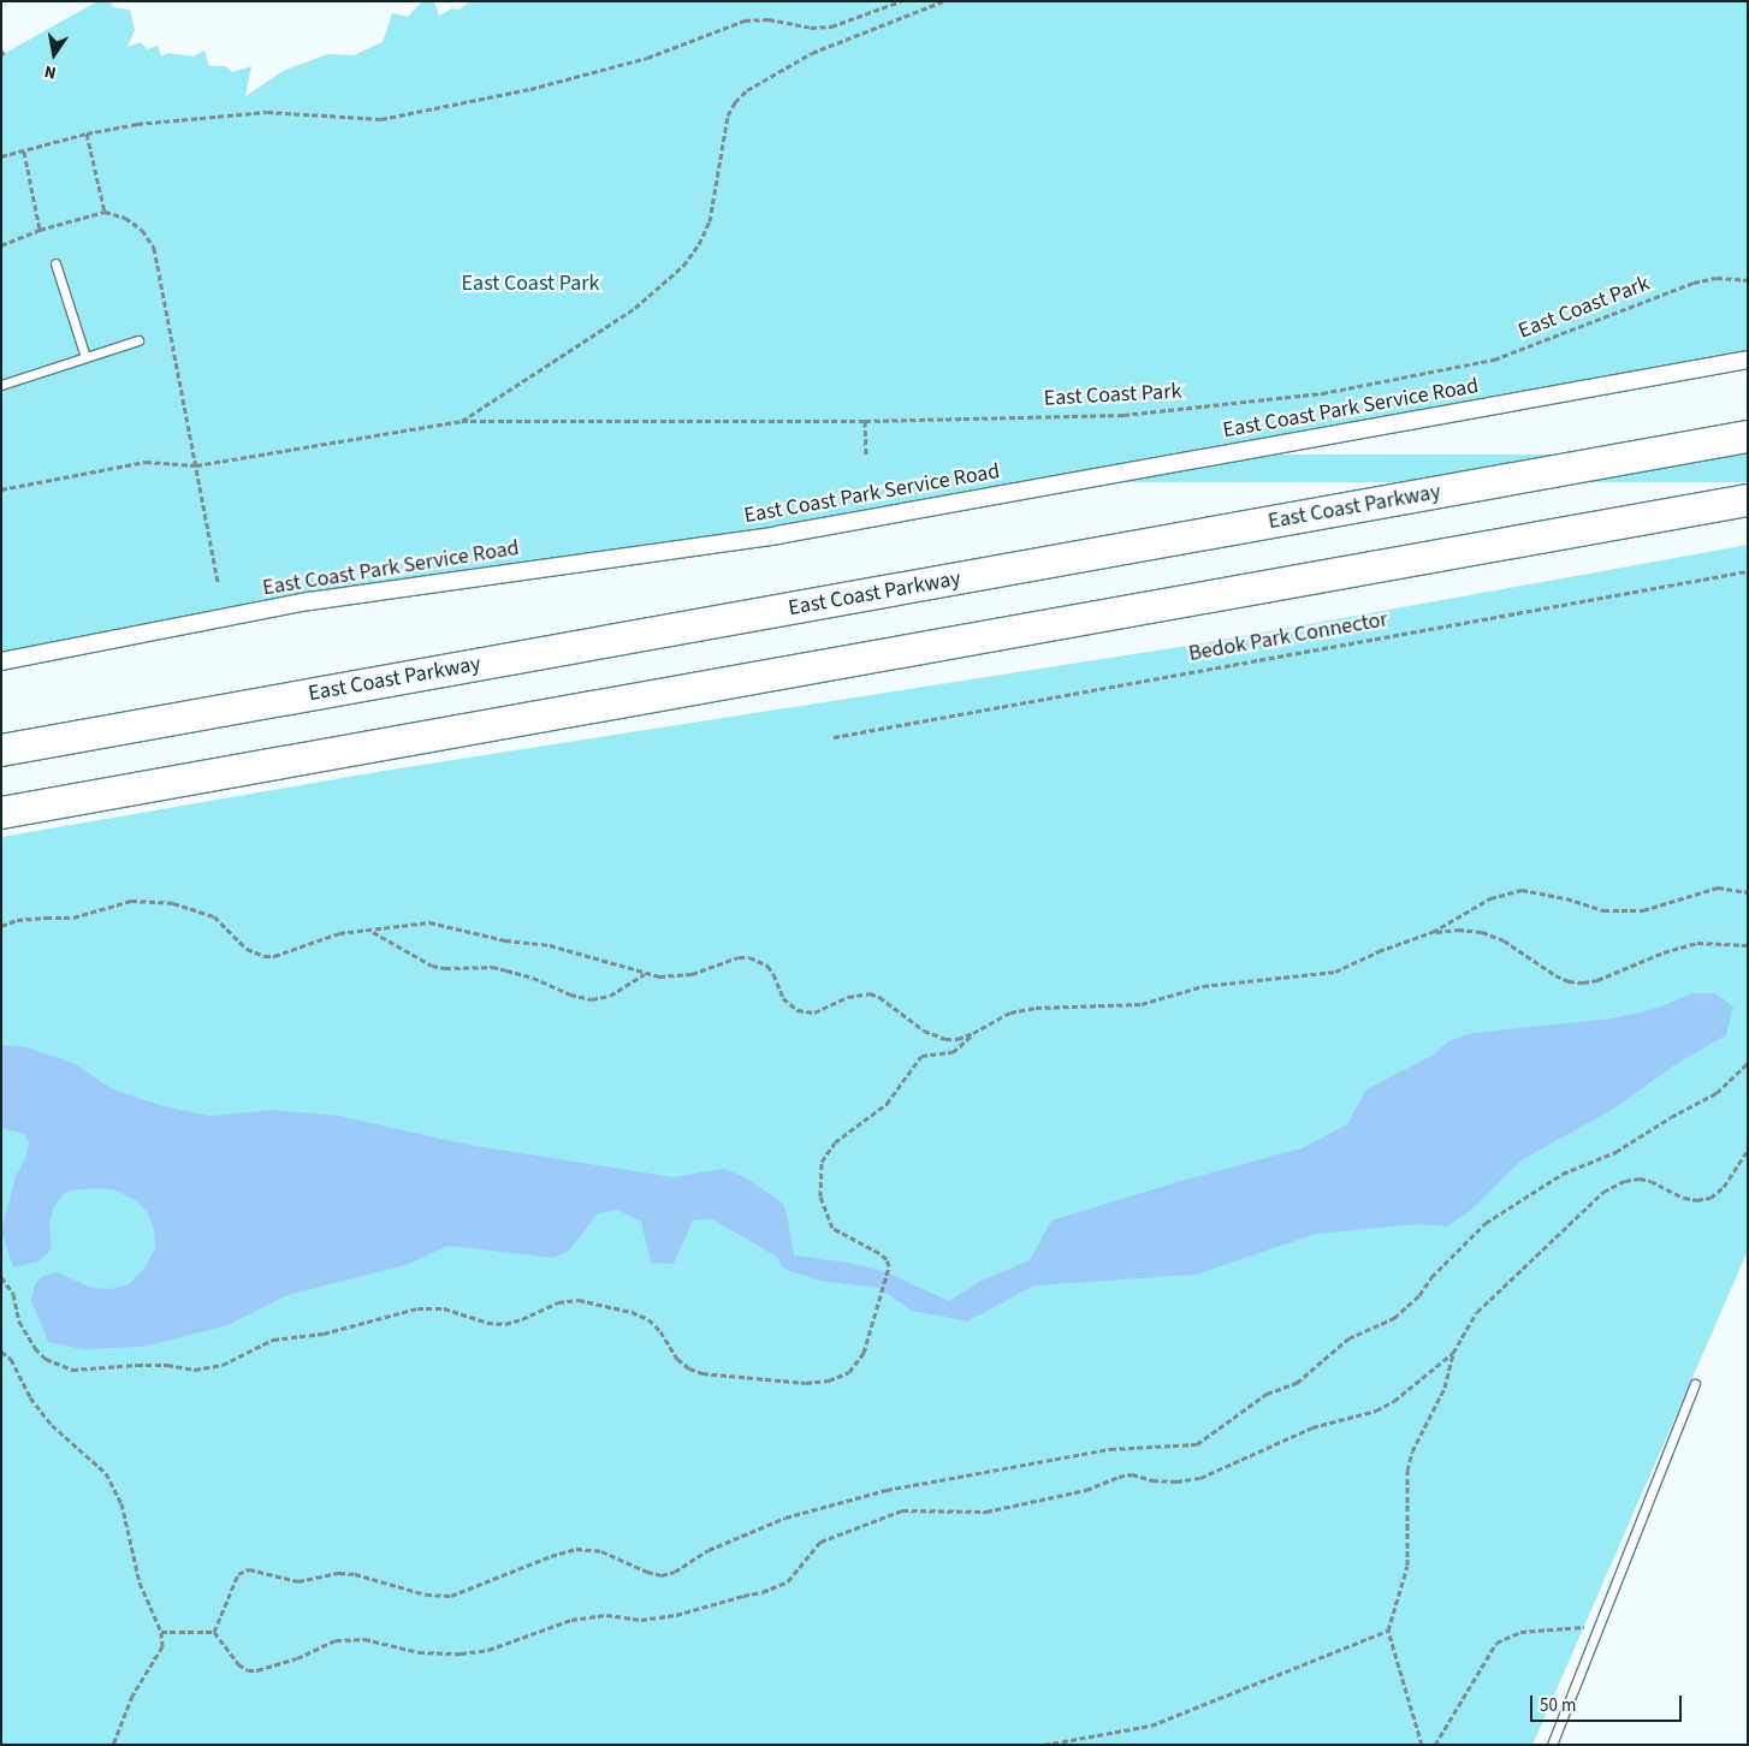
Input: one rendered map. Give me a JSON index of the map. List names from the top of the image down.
{
  "streets": {
    "highway": ["East Coast Parkway"],
    "street": ["East Coast Park Service Road"],
    "path": ["East Coast Park", "Bedok Park Connector"]
  },
  "parks": ["East Coast Park"],
  "scale_bar": "50 m",
  "north": "bottom"
}
